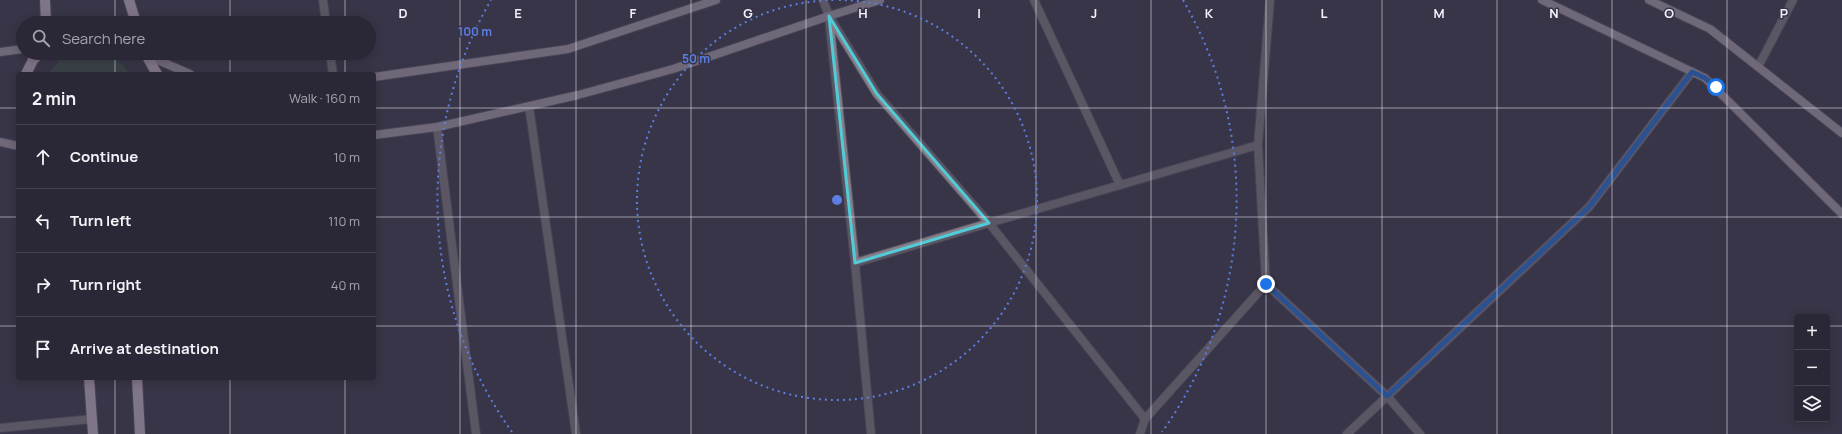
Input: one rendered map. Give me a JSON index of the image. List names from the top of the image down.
{
  "page": {
    "search": "Search here",
    "heading": ["2 min", "Walk · 160 m"],
    "list": [
      ["Continue", "10 m"],
      ["Turn left", "110 m"],
      ["Turn right", "40 m"],
      "Arrive at destination"
    ],
    "map_buttons": ["+", "−"]
  },
  "grid": {
    "columns": [
      "D",
      "E",
      "F",
      "G",
      "H",
      "I",
      "J",
      "K",
      "L",
      "M",
      "N",
      "O",
      "P"
    ]
  },
  "rings": ["100 m", "50 m"]
}
